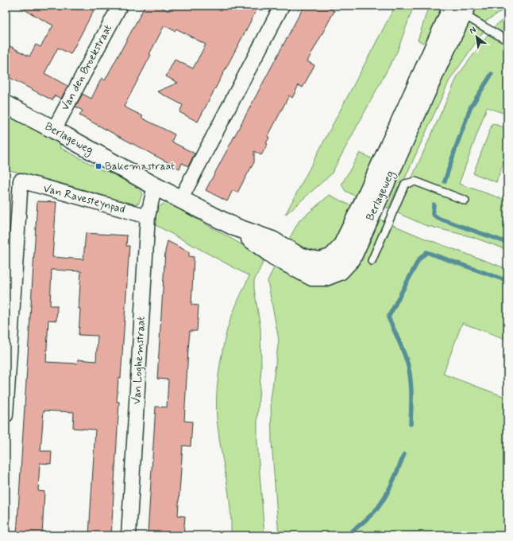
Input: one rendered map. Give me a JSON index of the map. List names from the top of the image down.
{
  "streets": {
    "street": [
      "Van den Broekstraat",
      "Berlageweg",
      "Van Ravesteynpad",
      "Van Loghemstraat"
    ]
  },
  "crossings": [
    ["Van den Broekstraat", "Berlageweg"],
    ["Berlageweg", "Van Loghemstraat"],
    ["Van Ravesteynpad", "Van Loghemstraat"]
  ],
  "places": {
    "transit": ["Bakemastraat"]
  },
  "north": "top left"
}
